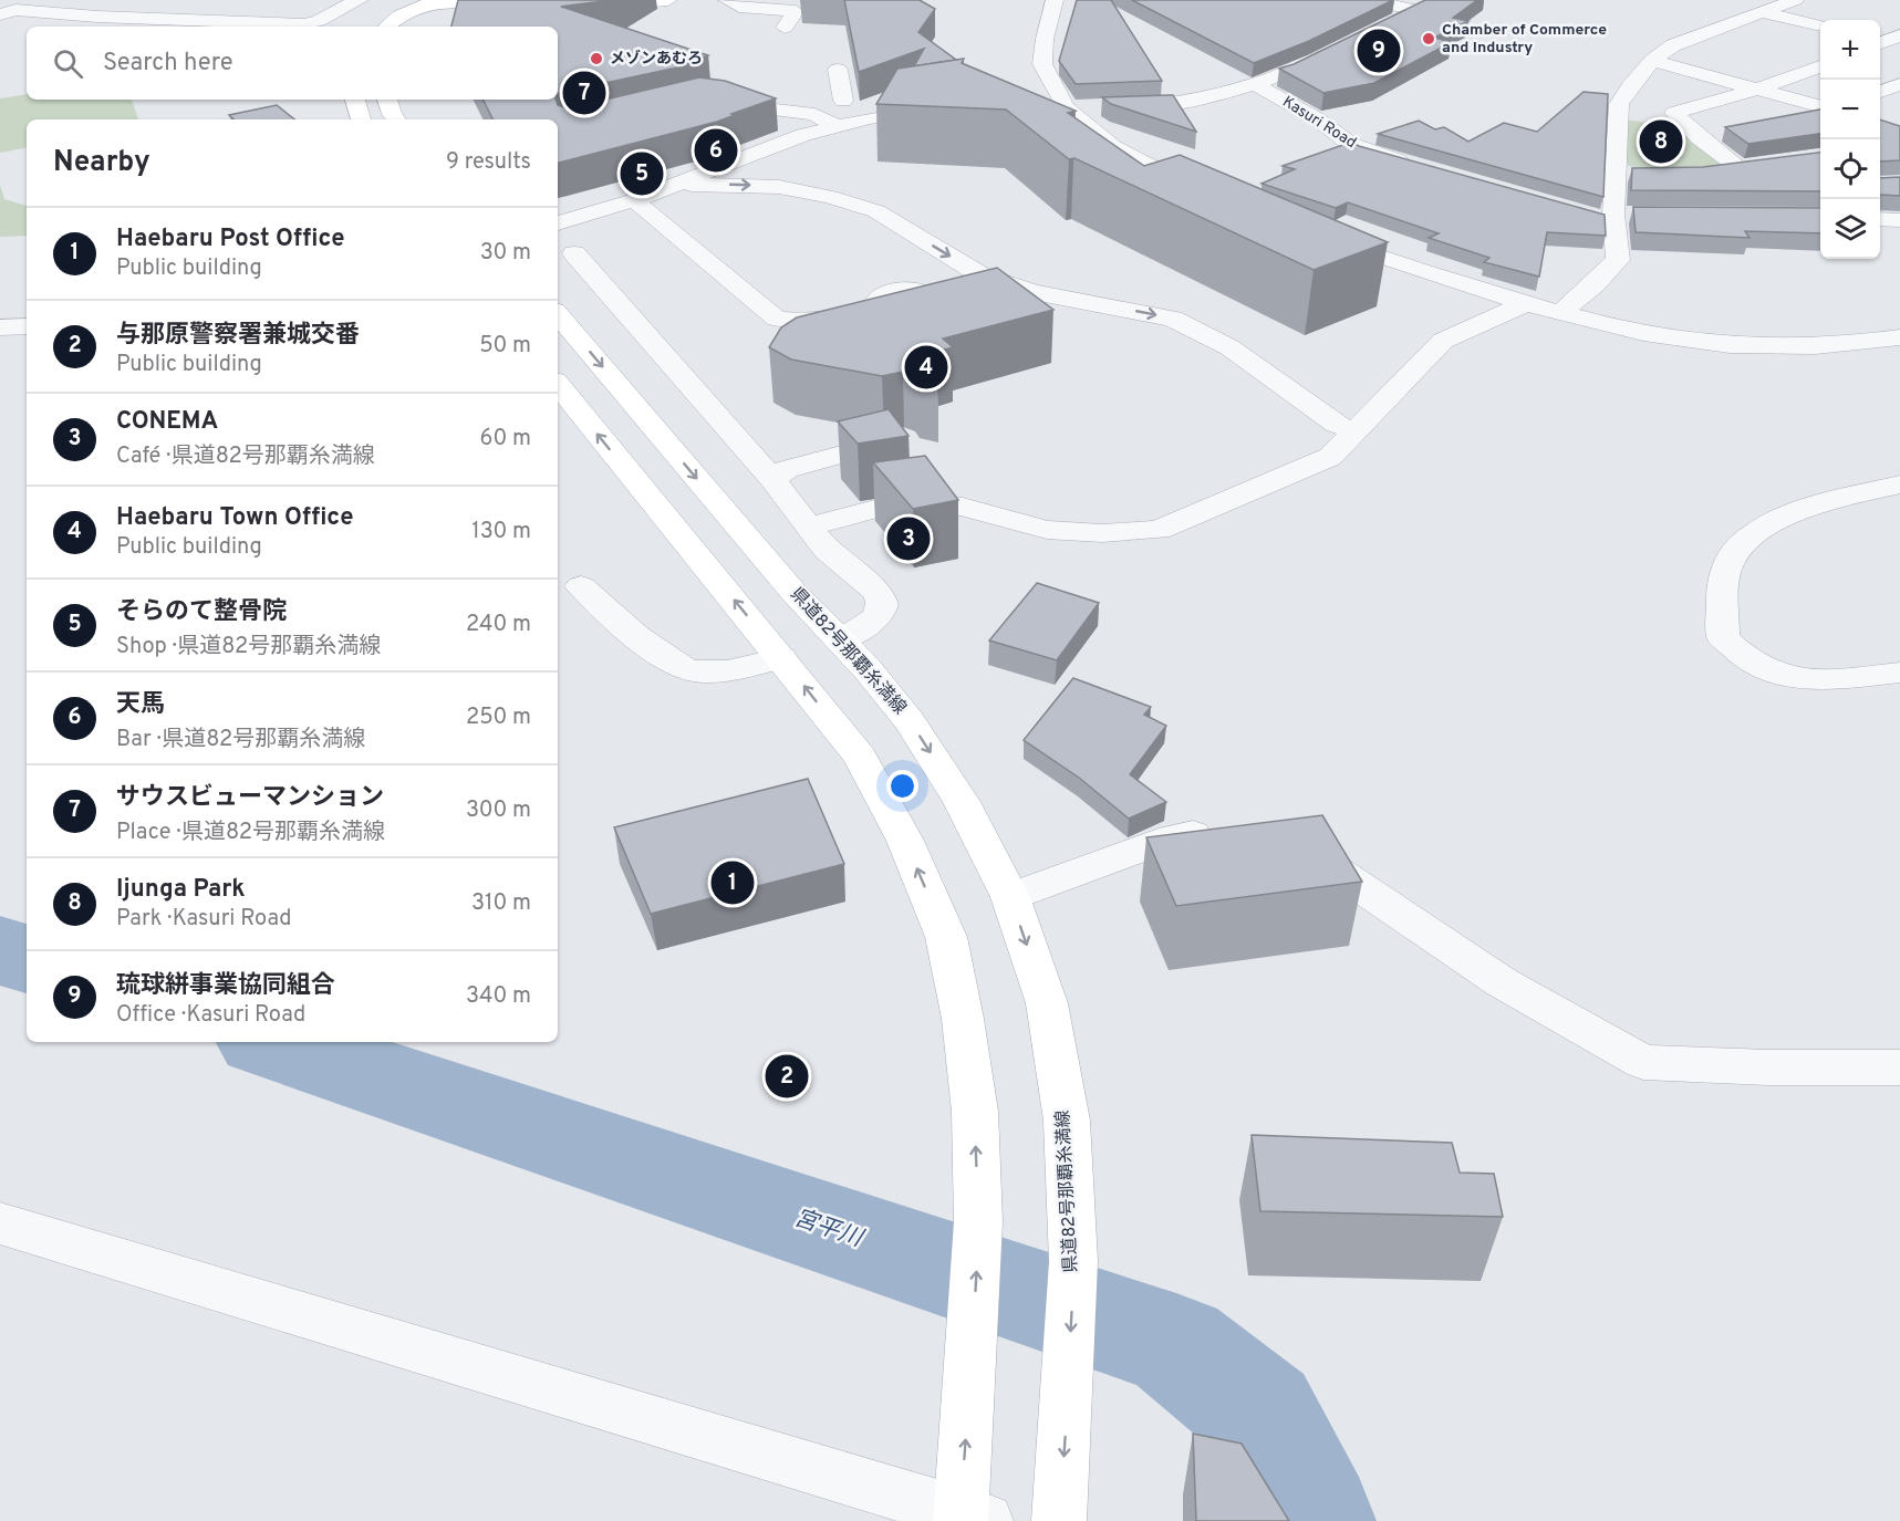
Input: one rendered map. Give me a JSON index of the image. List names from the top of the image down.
{
  "streets": {
    "main road": ["県道82号那覇糸満線"],
    "street": ["Kasuri Road"]
  },
  "water": ["宮平川"],
  "places": ["Chamber of Commerce and Industry", "メゾンあむろ"],
  "page": {
    "map_buttons": ["+", "−"],
    "pins": [
      "9",
      "7",
      "8",
      "6",
      "5",
      "4",
      "3",
      "1",
      "2"
    ],
    "search": "Search here",
    "heading": ["Nearby", "9 results"],
    "list": [
      {
        "mark": "1",
        "name": "Haebaru Post Office",
        "note": "Public building",
        "value": "30 m"
      },
      {
        "mark": "2",
        "name": "与那原警察署兼城交番",
        "note": "Public building",
        "value": "50 m"
      },
      {
        "mark": "3",
        "name": "CONEMA",
        "note": "Café · 県道82号那覇糸満線",
        "value": "60 m"
      },
      {
        "mark": "4",
        "name": "Haebaru Town Office",
        "note": "Public building",
        "value": "130 m"
      },
      {
        "mark": "5",
        "name": "そらのて整骨院",
        "note": "Shop · 県道82号那覇糸満線",
        "value": "240 m"
      },
      {
        "mark": "6",
        "name": "天馬",
        "note": "Bar · 県道82号那覇糸満線",
        "value": "250 m"
      },
      {
        "mark": "7",
        "name": "サウスビューマンション",
        "note": "Place · 県道82号那覇糸満線",
        "value": "300 m"
      },
      {
        "mark": "8",
        "name": "Ijunga Park",
        "note": "Park · Kasuri Road",
        "value": "310 m"
      },
      {
        "mark": "9",
        "name": "琉球絣事業協同組合",
        "note": "Office · Kasuri Road",
        "value": "340 m"
      }
    ]
  }
}
